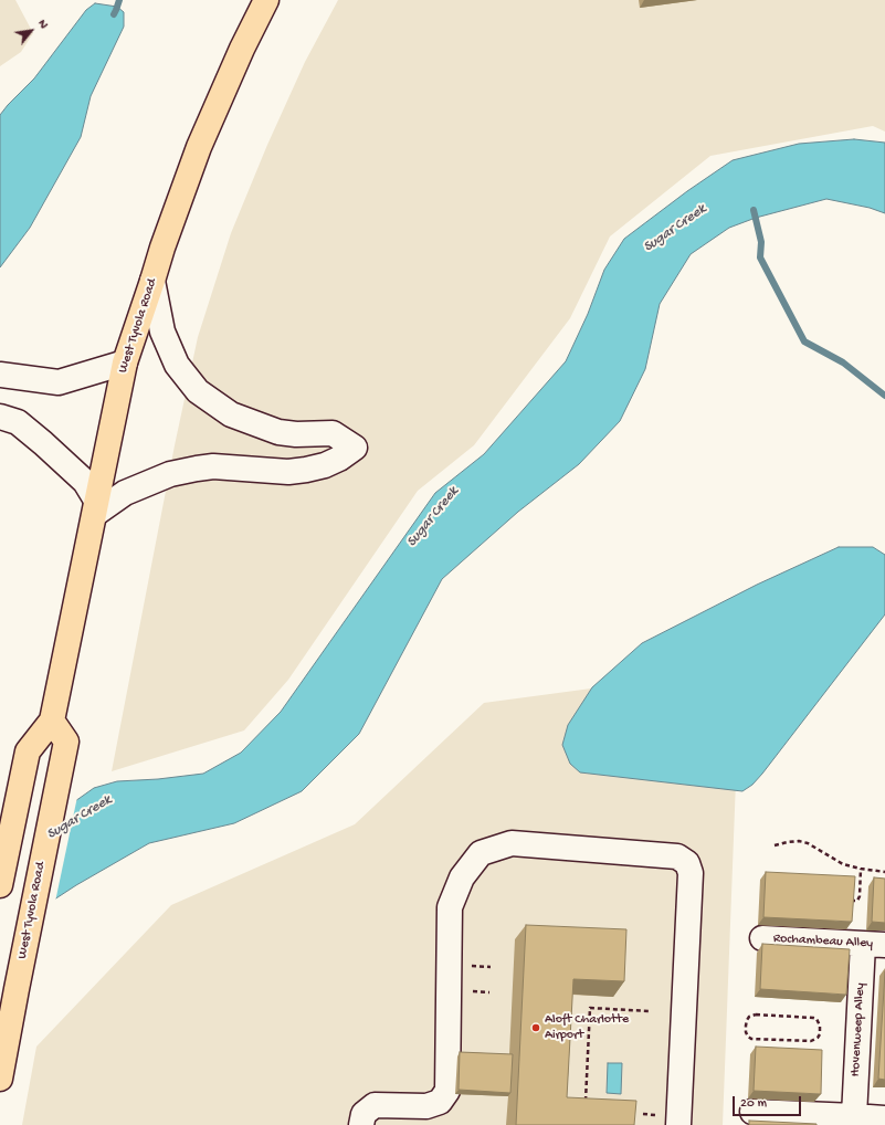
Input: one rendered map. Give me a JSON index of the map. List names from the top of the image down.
{
  "streets": {
    "main road": ["West Tyvola Road"],
    "street": ["Rochambeau Alley", "Hovenweep Alley"]
  },
  "crossings": [
    ["Rochambeau Alley", "Hovenweep Alley"]
  ],
  "water": ["Sugar Creek"],
  "places": ["Aloft Charlotte Airport"],
  "scale_bar": "20 m",
  "north": "top right"
}
